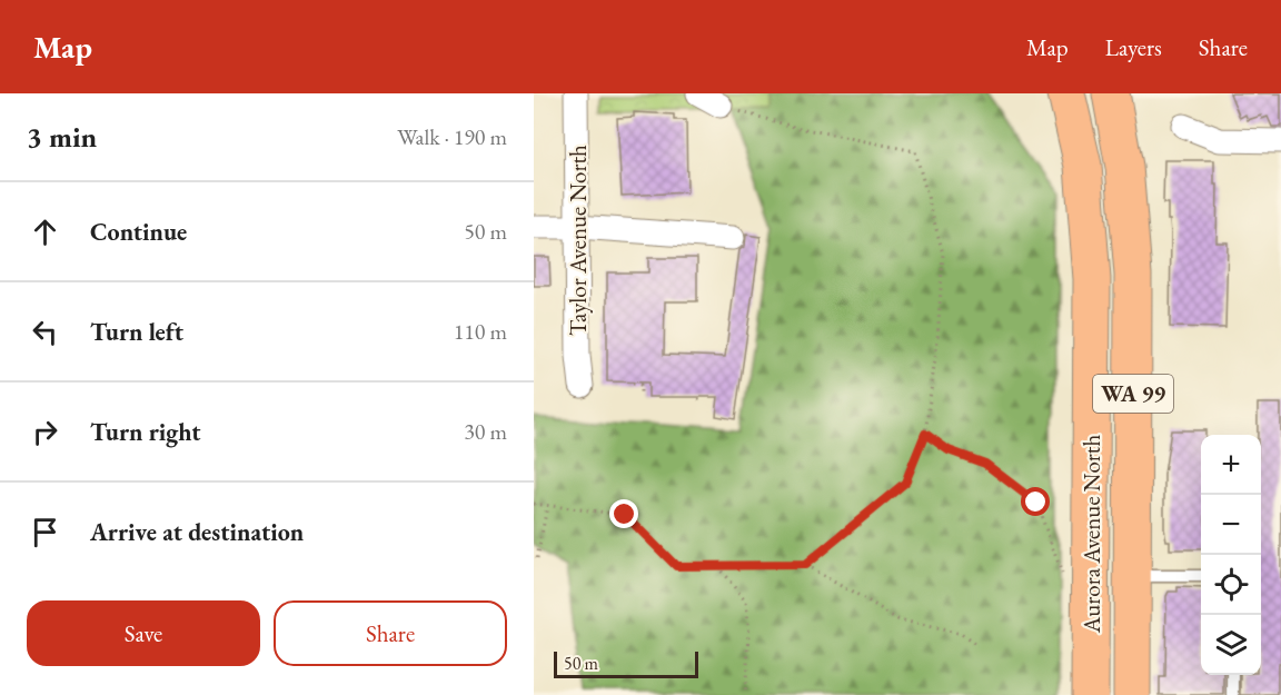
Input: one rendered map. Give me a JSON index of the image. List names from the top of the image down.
{
  "streets": {
    "highway": ["WA 99", "Aurora Avenue North"],
    "street": ["Taylor Avenue North"]
  },
  "scale_bar": "50 m",
  "page": {
    "header": "Map",
    "nav": ["Map", "Layers", "Share"],
    "heading": ["3 min", "Walk · 190 m"],
    "list": [
      ["Continue", "50 m"],
      ["Turn left", "110 m"],
      ["Turn right", "30 m"],
      "Arrive at destination"
    ],
    "map_buttons": ["+", "−"],
    "buttons": ["Save", "Share"],
    "scale": "50 m"
  }
}
